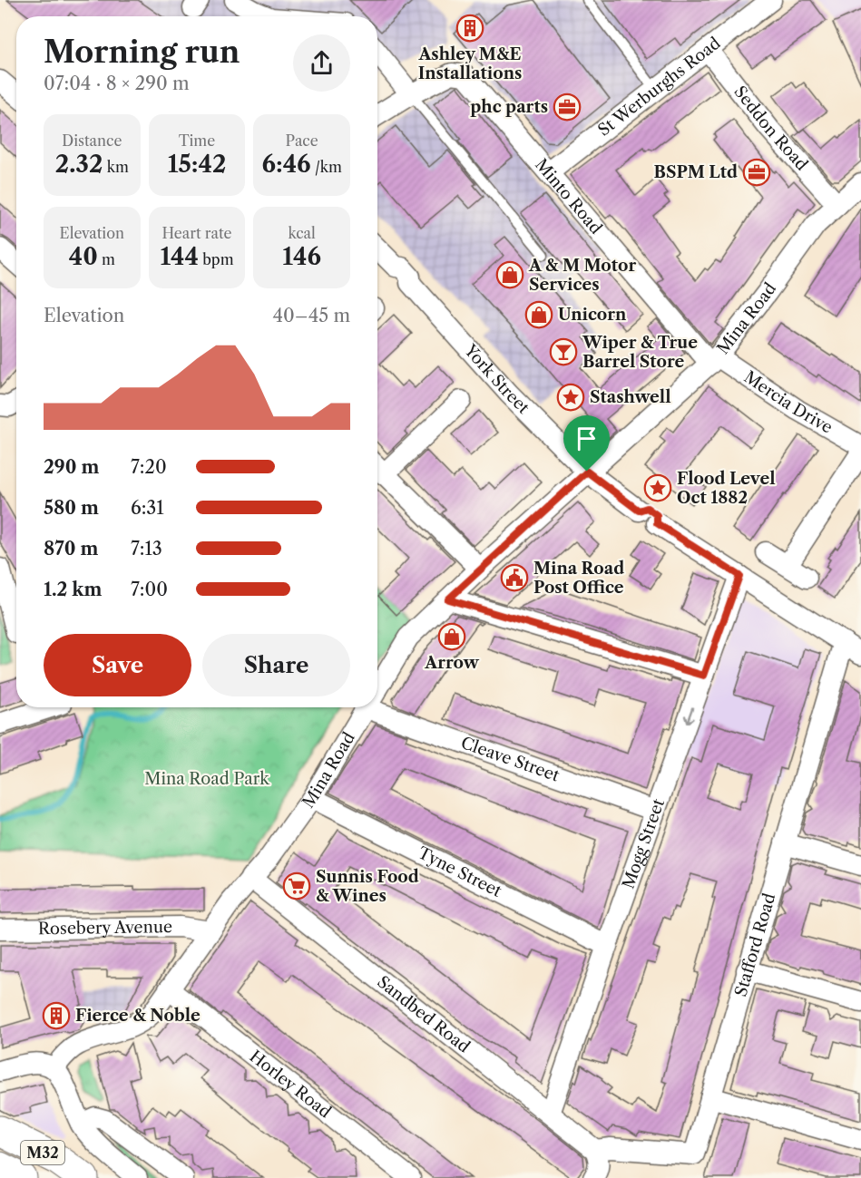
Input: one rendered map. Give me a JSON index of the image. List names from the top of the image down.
{
  "streets": {
    "highway": ["M32"],
    "street": [
      "St Werburghs Road",
      "Seddon Road",
      "Minto Road",
      "Mina Road",
      "York Street",
      "Mercia Drive",
      "Cleave Street",
      "Mogg Street",
      "Tyne Street",
      "Rosebery Avenue",
      "Stafford Road",
      "Sandbed Road",
      "Horley Road"
    ]
  },
  "crossings": [
    ["St Werburghs Road", "Seddon Road"],
    ["St Werburghs Road", "Minto Road"],
    ["Seddon Road", "Mina Road"],
    ["Minto Road", "Mina Road"],
    ["Minto Road", "Mercia Drive"],
    ["Mina Road", "York Street"],
    ["Mina Road", "Mercia Drive"],
    ["Mina Road", "Cleave Street"],
    ["Mina Road", "Tyne Street"],
    ["Mina Road", "Rosebery Avenue"],
    ["Mina Road", "Sandbed Road"],
    ["Mina Road", "Horley Road"],
    ["York Street", "Mogg Street"],
    ["Cleave Street", "Mogg Street"],
    ["Mogg Street", "Tyne Street"],
    ["Mogg Street", "Sandbed Road"],
    ["Stafford Road", "Sandbed Road"]
  ],
  "parks": ["Mina Road Park"],
  "places": {
    "building": ["Ashley M&E Installations", "Fierce & Noble"],
    "office": ["phc parts", "BSPM Ltd"],
    "shop": ["A & M Motor Services", "Unicorn", "Arrow"],
    "bar": ["Wiper & True Barrel Store"],
    "place": ["Stashwell", "Flood Level Oct 1882"],
    "public building": ["Mina Road Post Office"],
    "supermarket": ["Sunnis Food & Wines"]
  },
  "page": {
    "heading": ["Morning run", "07:04 · 8 × 290 m"],
    "stats": [
      ["Distance", "2.32 km"],
      ["Time", "15:42"],
      ["Pace", "6:46 /km"],
      ["Elevation", "40 m"],
      ["Heart rate", "144 bpm"],
      ["kcal", "146"]
    ],
    "chart": ["Elevation", "40–45 m"],
    "list": [
      {
        "name": "290 m",
        "note": "7:20"
      },
      {
        "name": "580 m",
        "note": "6:31"
      },
      {
        "name": "870 m",
        "note": "7:13"
      },
      {
        "name": "1.2 km",
        "note": "7:00"
      }
    ],
    "buttons": ["Save", "Share"]
  }
}
